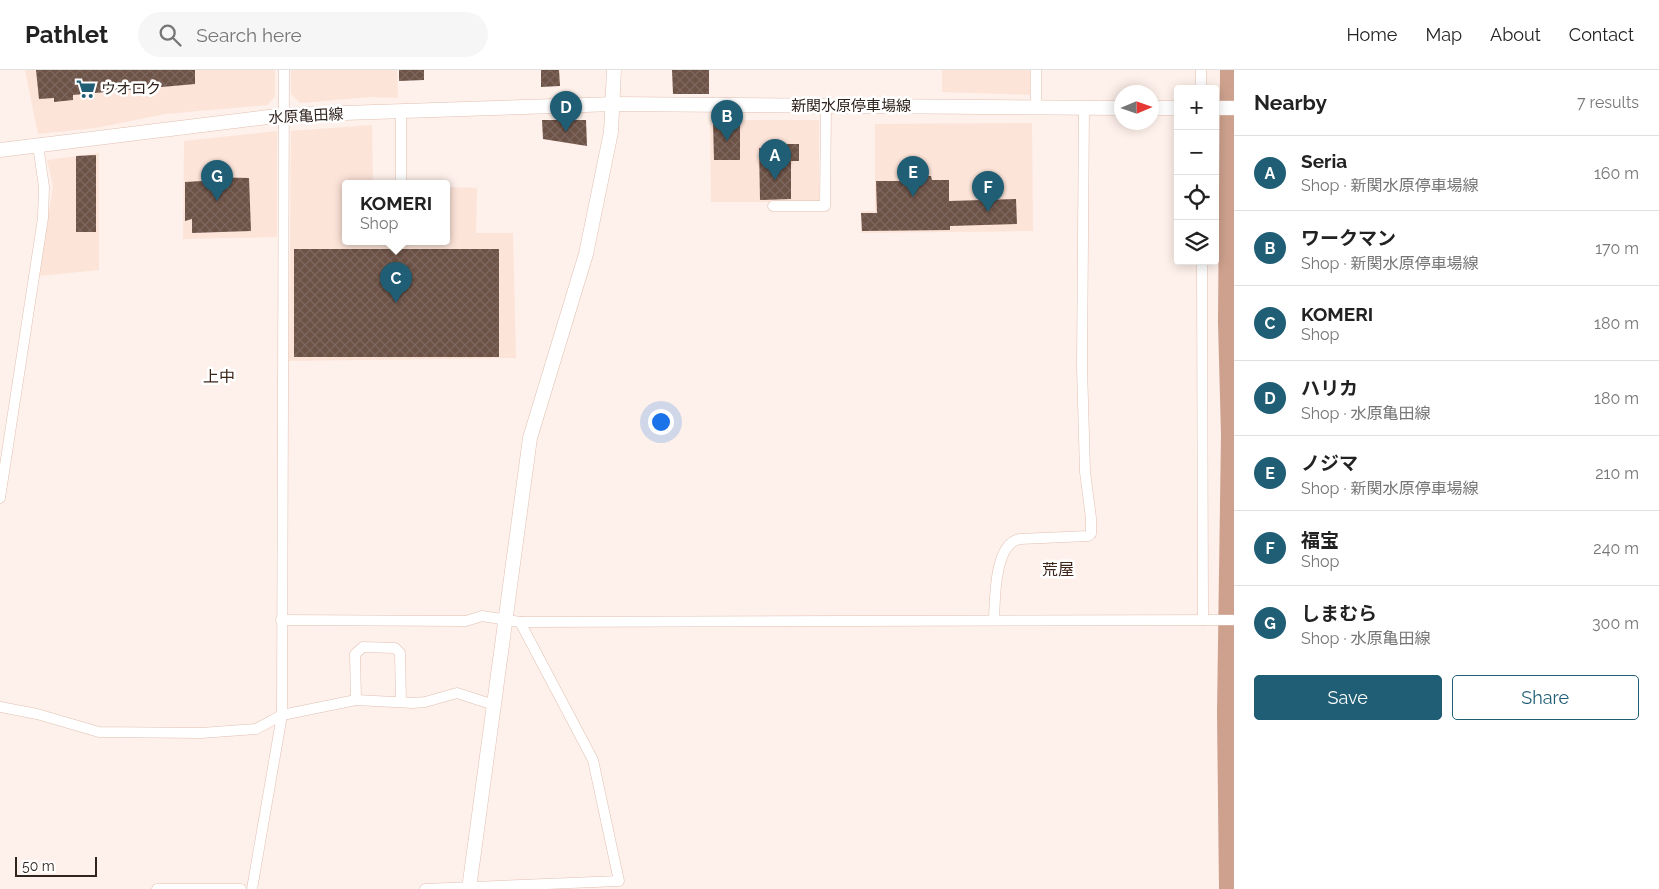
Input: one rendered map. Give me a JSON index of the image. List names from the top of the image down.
{
  "streets": {
    "main road": ["新関水原停車場線", "水原亀田線"]
  },
  "crossings": [
    ["新関水原停車場線", "水原亀田線"]
  ],
  "districts": ["上中", "荒屋"],
  "places": {
    "supermarket": ["ウオロク"]
  },
  "scale_bar": "50 m",
  "north": "right",
  "page": {
    "header": "Pathlet",
    "search": "Search here",
    "nav": [
      "Home",
      "Map",
      "About",
      "Contact"
    ],
    "heading": ["Nearby", "7 results"],
    "map_buttons": ["+", "−"],
    "pins": [
      "D",
      "B",
      "A",
      "E",
      "G",
      "F",
      "C"
    ],
    "list": [
      {
        "mark": "A",
        "name": "Seria",
        "note": "Shop · 新関水原停車場線",
        "value": "160 m"
      },
      {
        "mark": "B",
        "name": "ワークマン",
        "note": "Shop · 新関水原停車場線",
        "value": "170 m"
      },
      {
        "mark": "C",
        "name": "KOMERI",
        "note": "Shop",
        "value": "180 m"
      },
      {
        "mark": "D",
        "name": "ハリカ",
        "note": "Shop · 水原亀田線",
        "value": "180 m"
      },
      {
        "mark": "E",
        "name": "ノジマ",
        "note": "Shop · 新関水原停車場線",
        "value": "210 m"
      },
      {
        "mark": "F",
        "name": "福宝",
        "note": "Shop",
        "value": "240 m"
      },
      {
        "mark": "G",
        "name": "しまむら",
        "note": "Shop · 水原亀田線",
        "value": "300 m"
      }
    ],
    "popup": ["KOMERI", "Shop"],
    "buttons": ["Save", "Share"],
    "scale": "50 m"
  }
}
